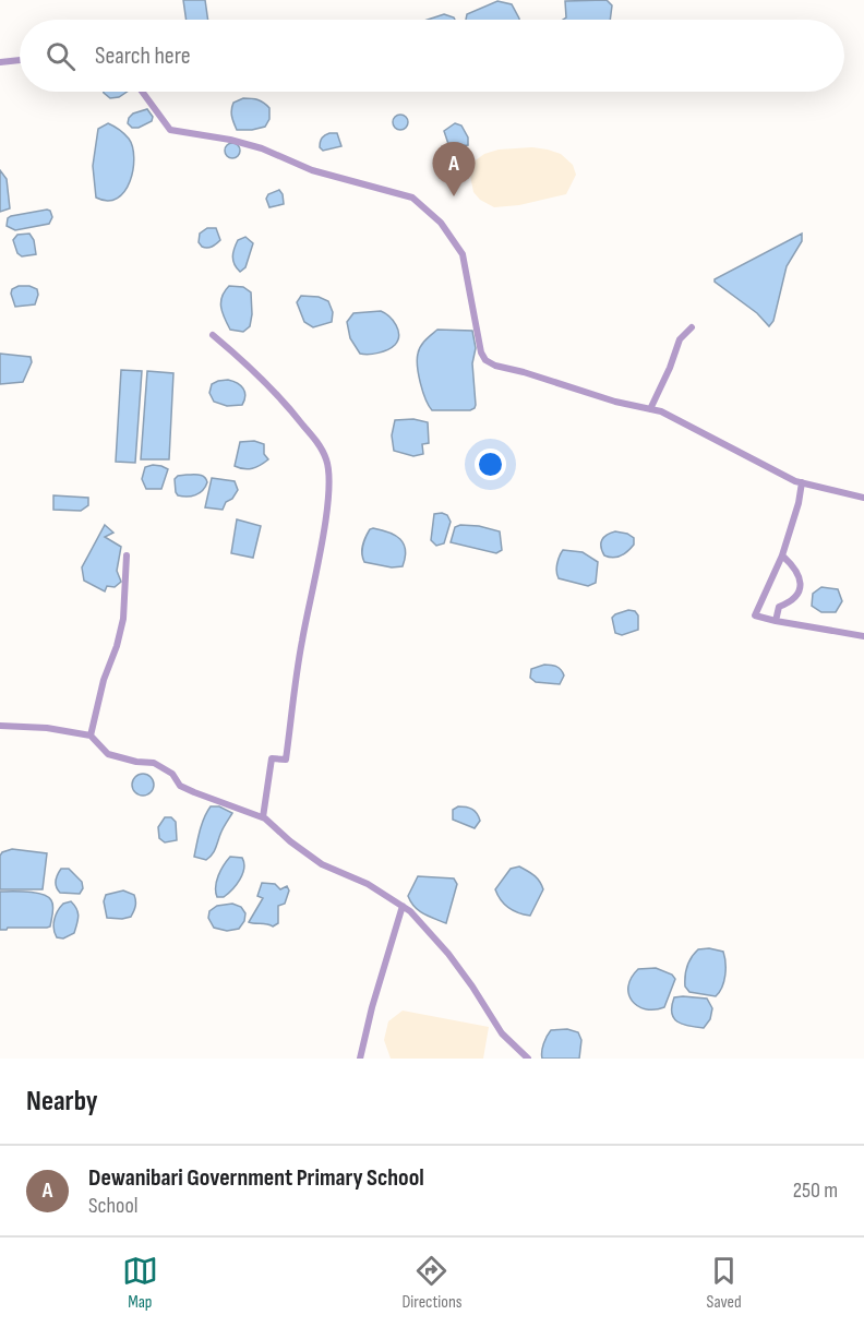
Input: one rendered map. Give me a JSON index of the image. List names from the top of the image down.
{
  "page": {
    "search": "Search here",
    "pins": "A",
    "heading": "Nearby",
    "list": [
      {
        "mark": "A",
        "name": "Dewanibari Government Primary School",
        "note": "School",
        "value": "250 m"
      }
    ],
    "nav": ["Map", "Directions", "Saved"]
  }
}
